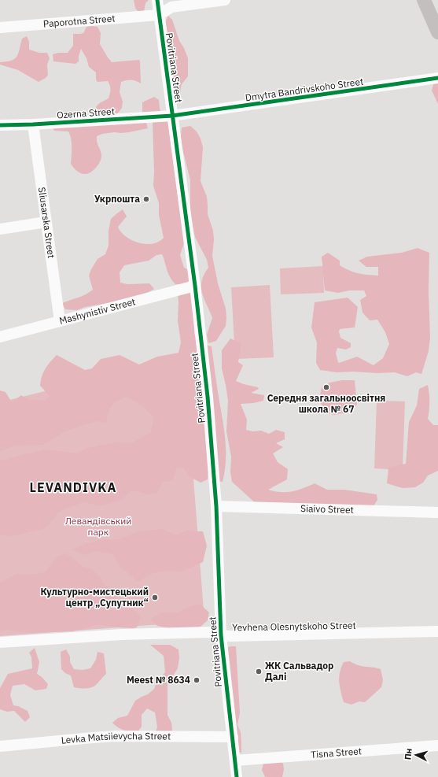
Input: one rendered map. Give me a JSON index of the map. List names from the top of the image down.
{
  "streets": {
    "street": [
      "Paporotna Street",
      "Povitriana Street",
      "Dmytra Bandrivskoho Street",
      "Ozerna Street",
      "Sliusarska Street",
      "Mashynistiv Street",
      "Siaivo Street",
      "Yevhena Olesnytskoho Street",
      "Levka Matsiievycha Street",
      "Tisna Street"
    ]
  },
  "crossings": [
    ["Paporotna Street", "Povitriana Street"],
    ["Povitriana Street", "Dmytra Bandrivskoho Street"],
    ["Povitriana Street", "Ozerna Street"],
    ["Povitriana Street", "Mashynistiv Street"],
    ["Povitriana Street", "Siaivo Street"],
    ["Povitriana Street", "Yevhena Olesnytskoho Street"],
    ["Povitriana Street", "Levka Matsiievycha Street"],
    ["Povitriana Street", "Tisna Street"],
    ["Dmytra Bandrivskoho Street", "Ozerna Street"],
    ["Ozerna Street", "Sliusarska Street"],
    ["Sliusarska Street", "Mashynistiv Street"]
  ],
  "districts": ["LEVANDIVKA"],
  "parks": ["Левандівський парк"],
  "places": [
    "Укрпошта",
    "Середня загальноосвітня школа № 67",
    "Культурно-мистецький центр „Супутник“",
    "ЖК Сальвадор Далі",
    "Meest № 8634"
  ],
  "north": "left"
}
